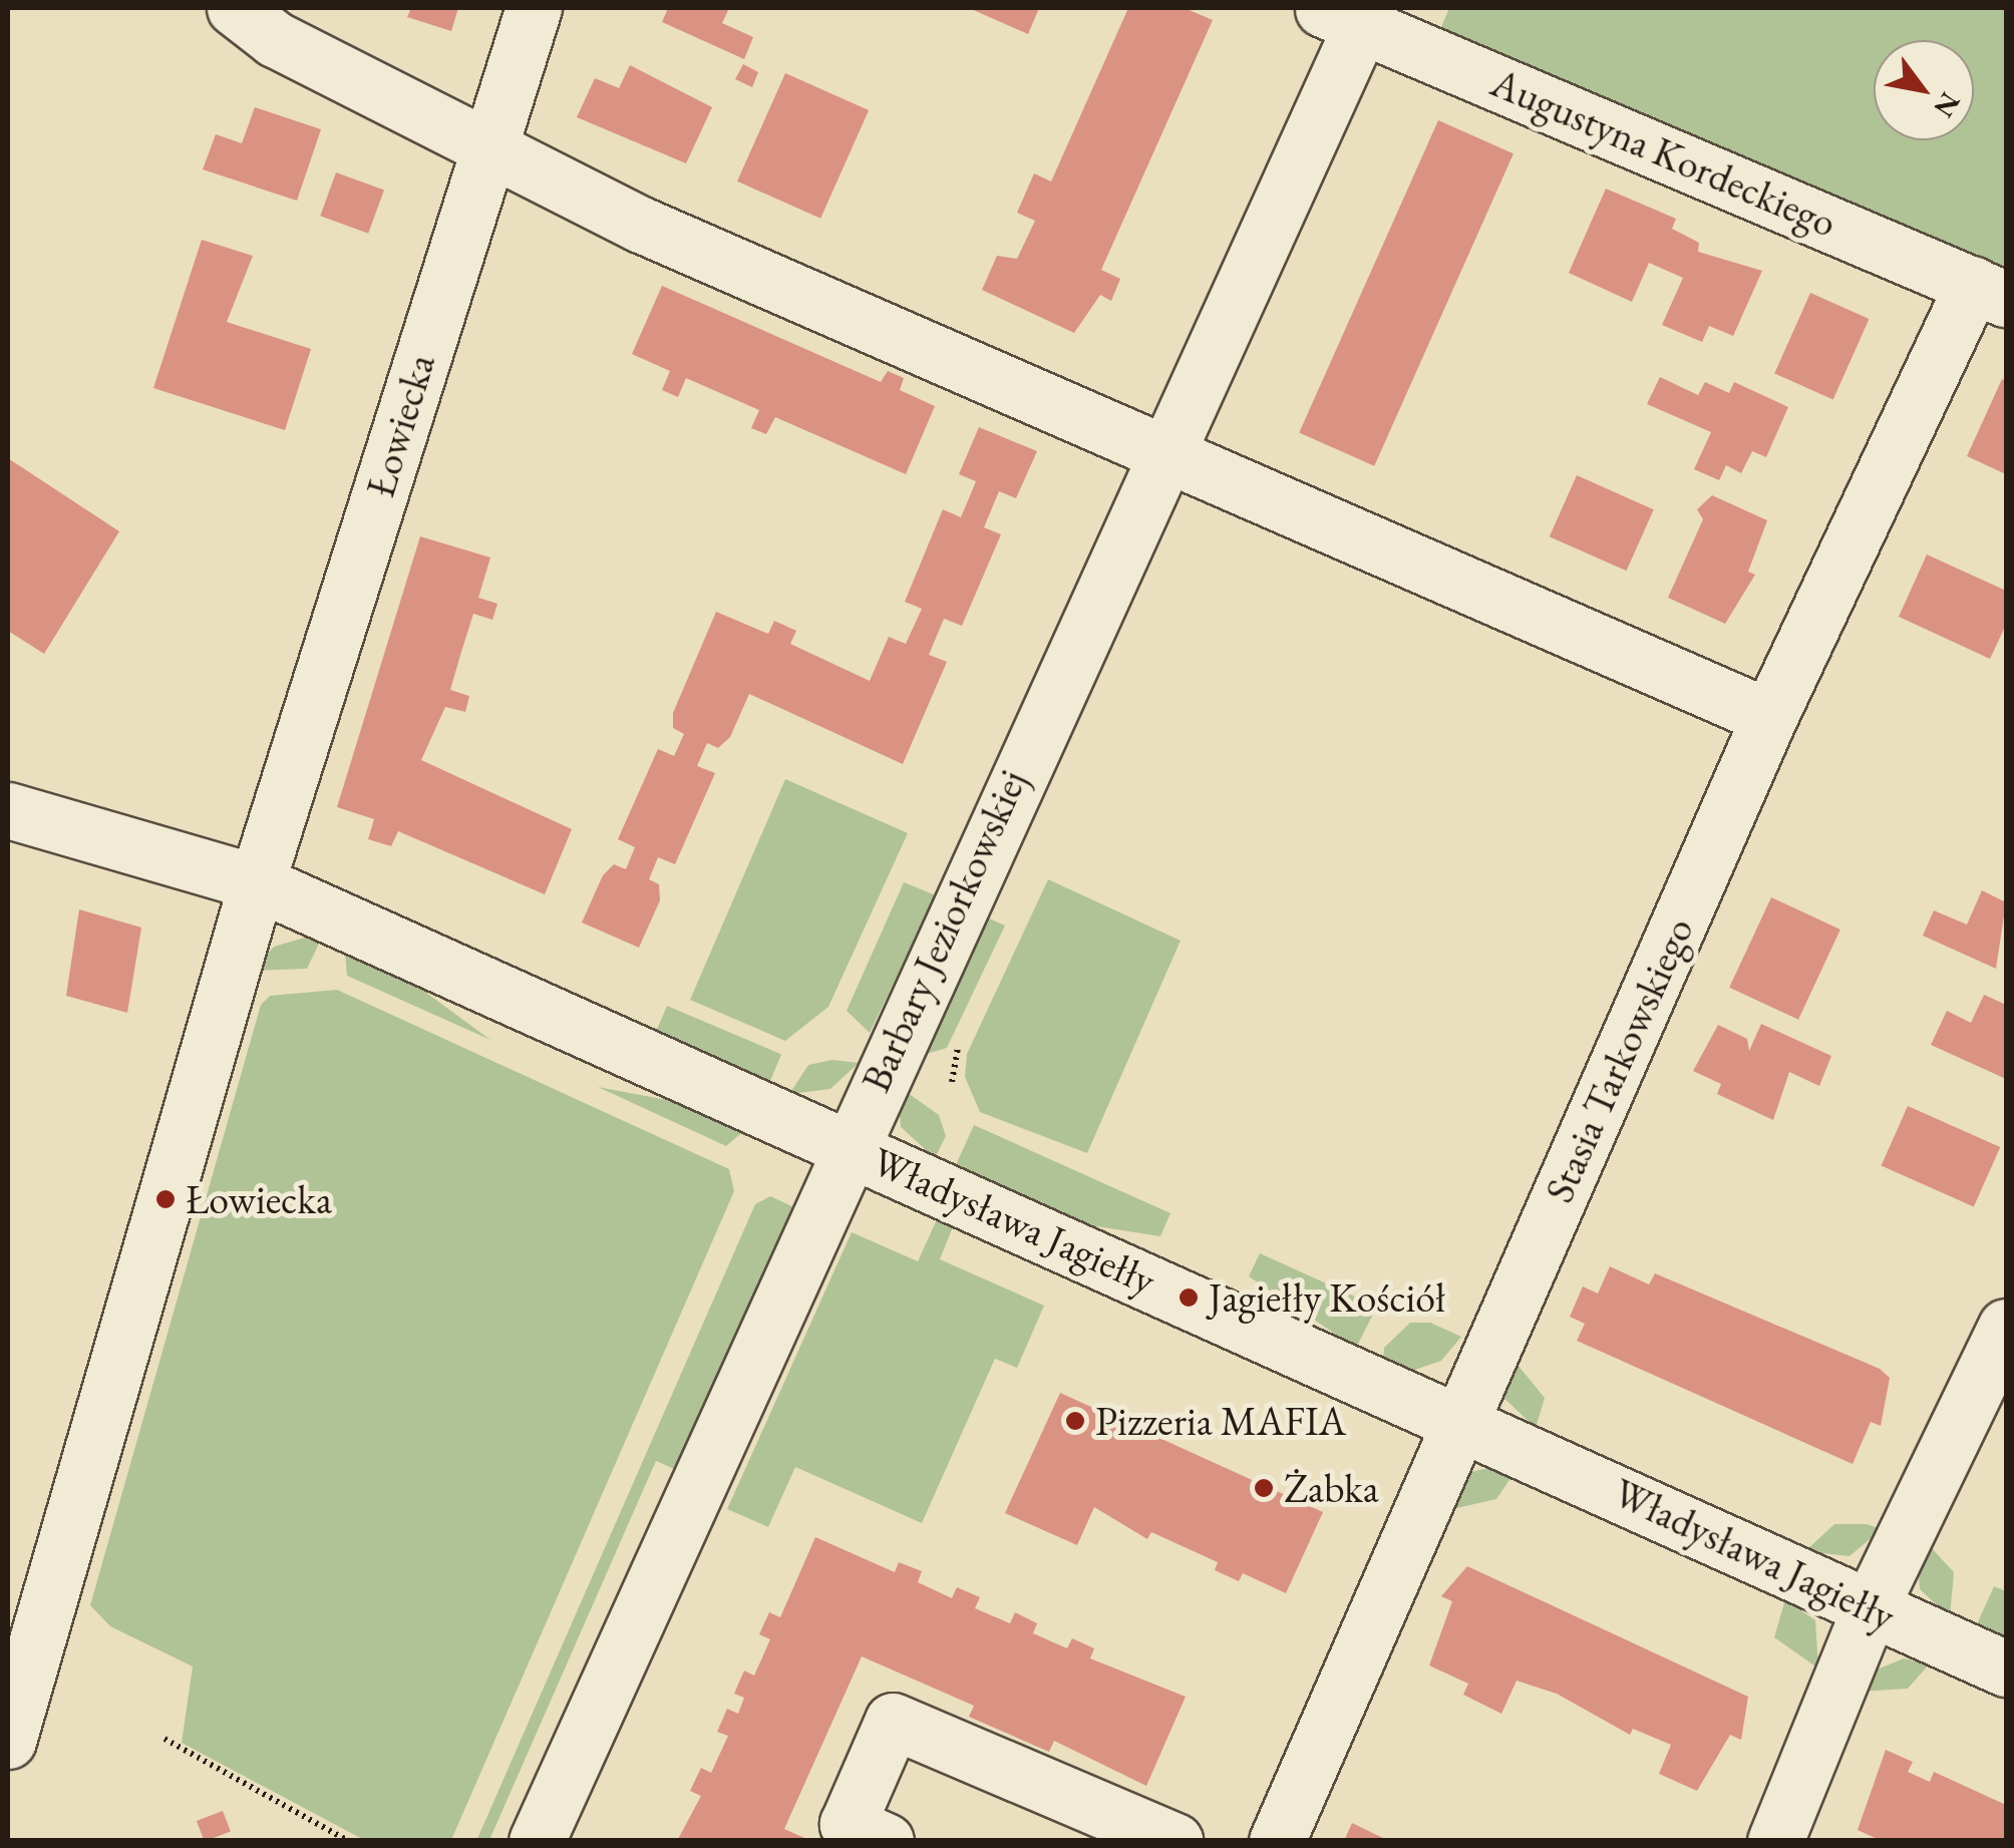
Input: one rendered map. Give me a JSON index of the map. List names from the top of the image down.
{
  "streets": {
    "street": [
      "Augustyna Kordeckiego",
      "Łowiecka",
      "Barbary Jeziorkowskiej",
      "Stasia Tarkowskiego",
      "Władysława Jagiełły"
    ]
  },
  "crossings": [
    ["Augustyna Kordeckiego", "Barbary Jeziorkowskiej"],
    ["Augustyna Kordeckiego", "Stasia Tarkowskiego"],
    ["Łowiecka", "Władysława Jagiełły"],
    ["Barbary Jeziorkowskiej", "Władysława Jagiełły"],
    ["Stasia Tarkowskiego", "Władysława Jagiełły"]
  ],
  "places": [
    "Łowiecka",
    "Jagiełły Kościół",
    "Pizzeria MAFIA",
    "Żabka"
  ],
  "north": "bottom right"
}
